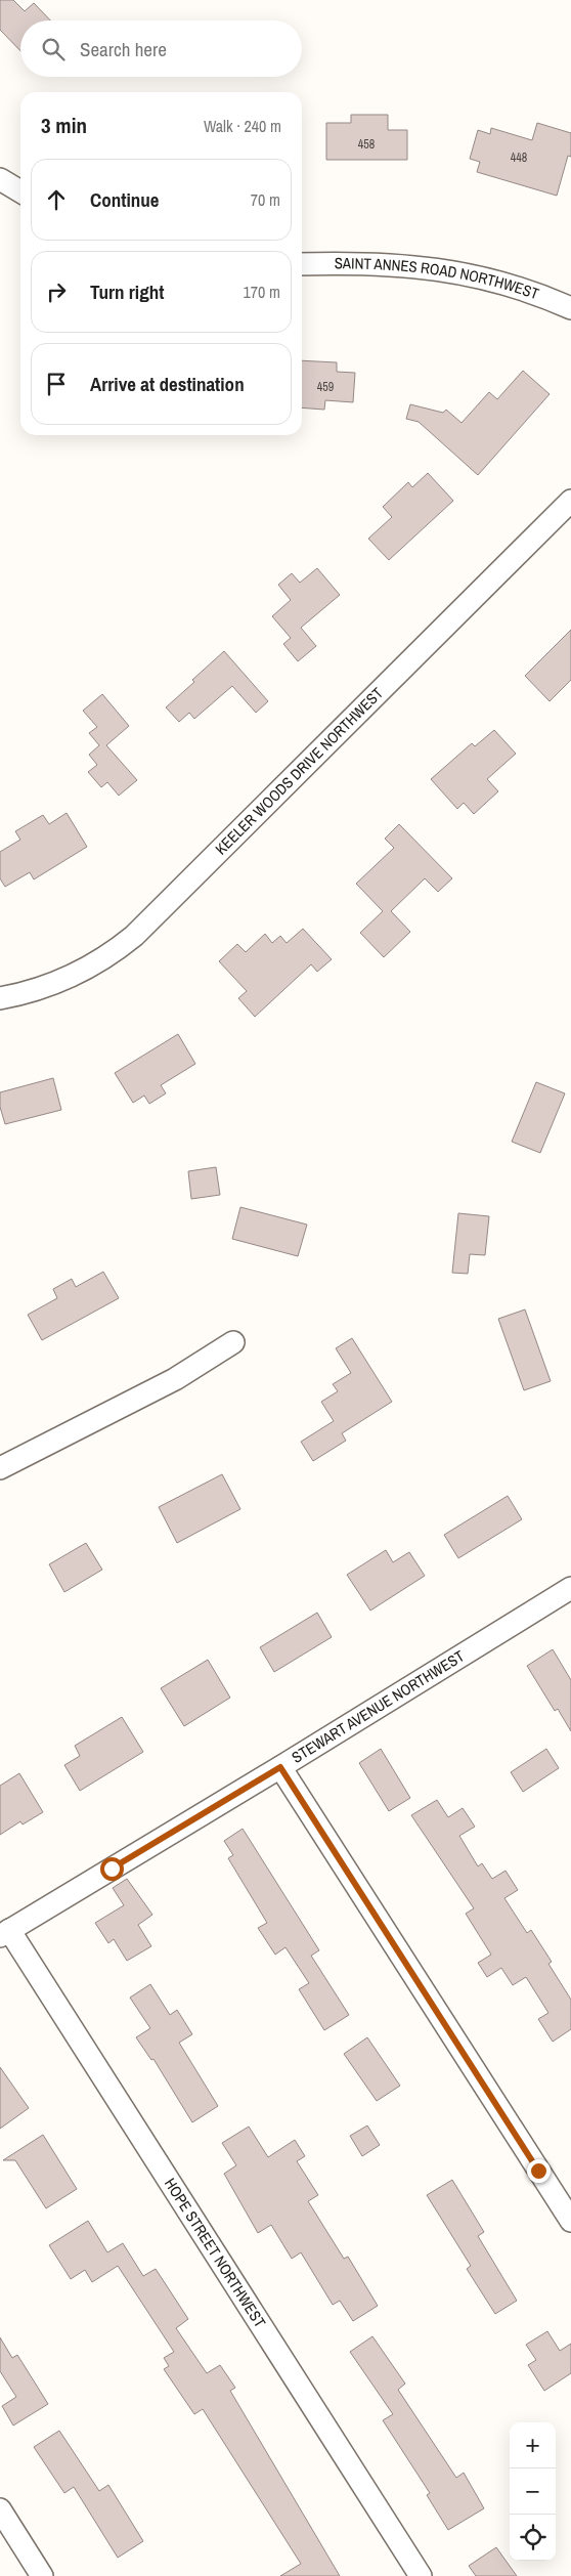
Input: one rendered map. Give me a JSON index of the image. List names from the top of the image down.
{
  "streets": {
    "street": [
      "SAINT ANNES ROAD NORTHWEST",
      "KEELER WOODS DRIVE NORTHWEST",
      "STEWART AVENUE NORTHWEST",
      "HOPE STREET NORTHWEST"
    ]
  },
  "crossings": [
    ["STEWART AVENUE NORTHWEST", "HOPE STREET NORTHWEST"]
  ],
  "house_numbers": ["458", "448", "459"],
  "page": {
    "search": "Search here",
    "heading": ["3 min", "Walk · 240 m"],
    "list": [
      ["Continue", "70 m"],
      ["Turn right", "170 m"],
      "Arrive at destination"
    ],
    "map_buttons": ["+", "−"]
  }
}
